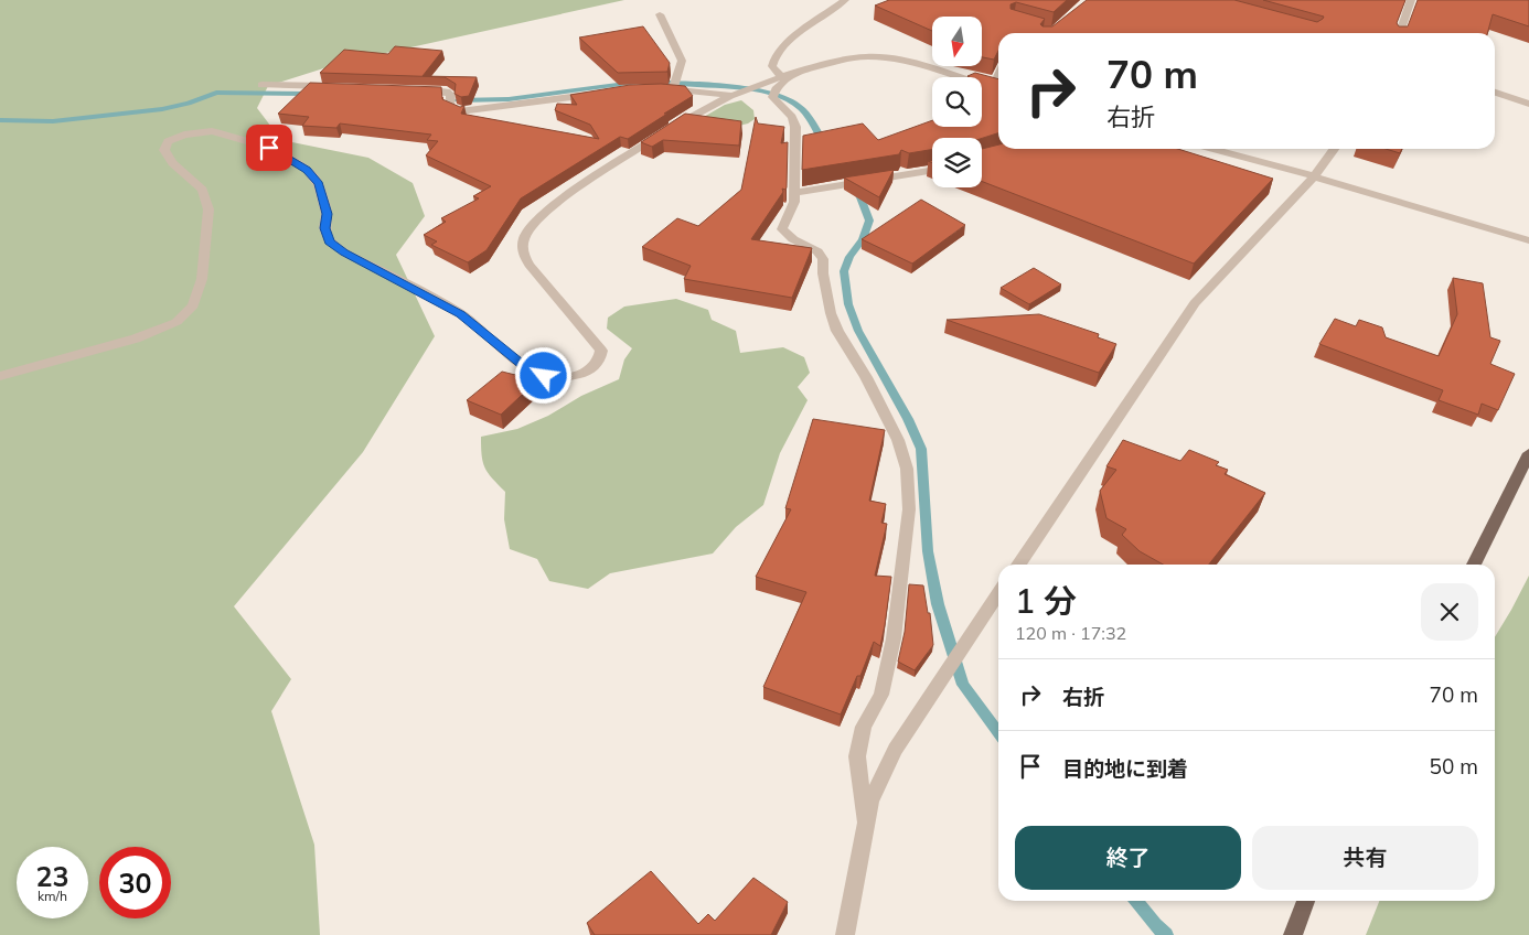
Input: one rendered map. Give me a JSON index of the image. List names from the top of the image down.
{
  "north": "bottom",
  "page": {
    "turn": ["70 m", "右折"],
    "heading": ["1 分", "120 m · 17:32"],
    "list": [
      {
        "name": "右折",
        "value": "70 m"
      },
      {
        "name": "目的地に到着",
        "value": "50 m"
      }
    ],
    "buttons": ["終了", "共有"],
    "speed": "23 km/h",
    "limit": "30"
  }
}
